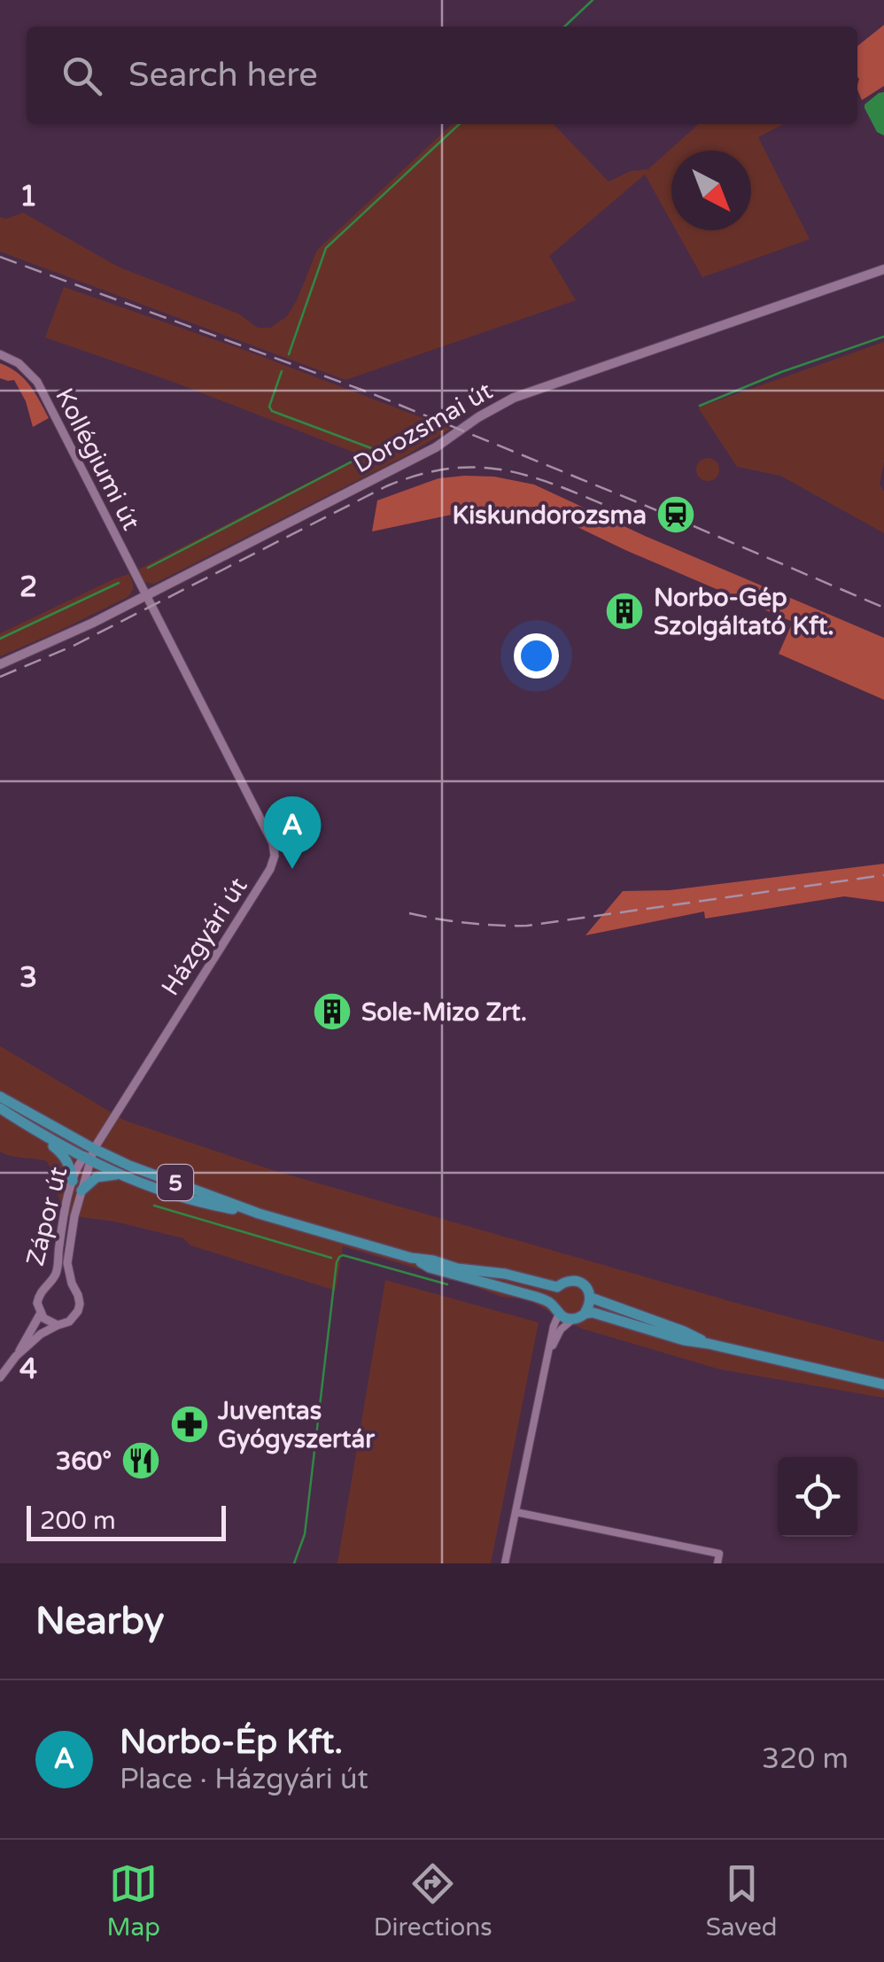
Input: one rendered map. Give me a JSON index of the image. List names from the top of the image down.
{
  "streets": {
    "main road": ["Dorozsmai út", "5"],
    "street": ["Kollégiumi út", "Házgyári út", "Zápor út"]
  },
  "crossings": [
    ["Dorozsmai út", "Kollégiumi út"],
    ["Dorozsmai út", "Házgyári út"],
    ["Kollégiumi út", "Házgyári út"],
    ["Házgyári út", "5"],
    ["Házgyári út", "Zápor út"],
    ["5", "Zápor út"]
  ],
  "places": {
    "station": ["Kiskundorozsma"],
    "building": ["Norbo-Gép Szolgáltató Kft.", "Sole-Mizo Zrt."],
    "pharmacy": ["Juventas Gyógyszertár"],
    "restaurant": ["360°"]
  },
  "scale_bar": "200 m",
  "north": "bottom right",
  "page": {
    "search": "Search here",
    "pins": "A",
    "scale": "200 m",
    "heading": "Nearby",
    "list": [
      {
        "mark": "A",
        "name": "Norbo-Ép Kft.",
        "note": "Place · Házgyári út",
        "value": "320 m"
      }
    ],
    "nav": ["Map", "Directions", "Saved"]
  },
  "grid": {
    "rows": [
      "1",
      "2",
      "3",
      "4"
    ]
  }
}
